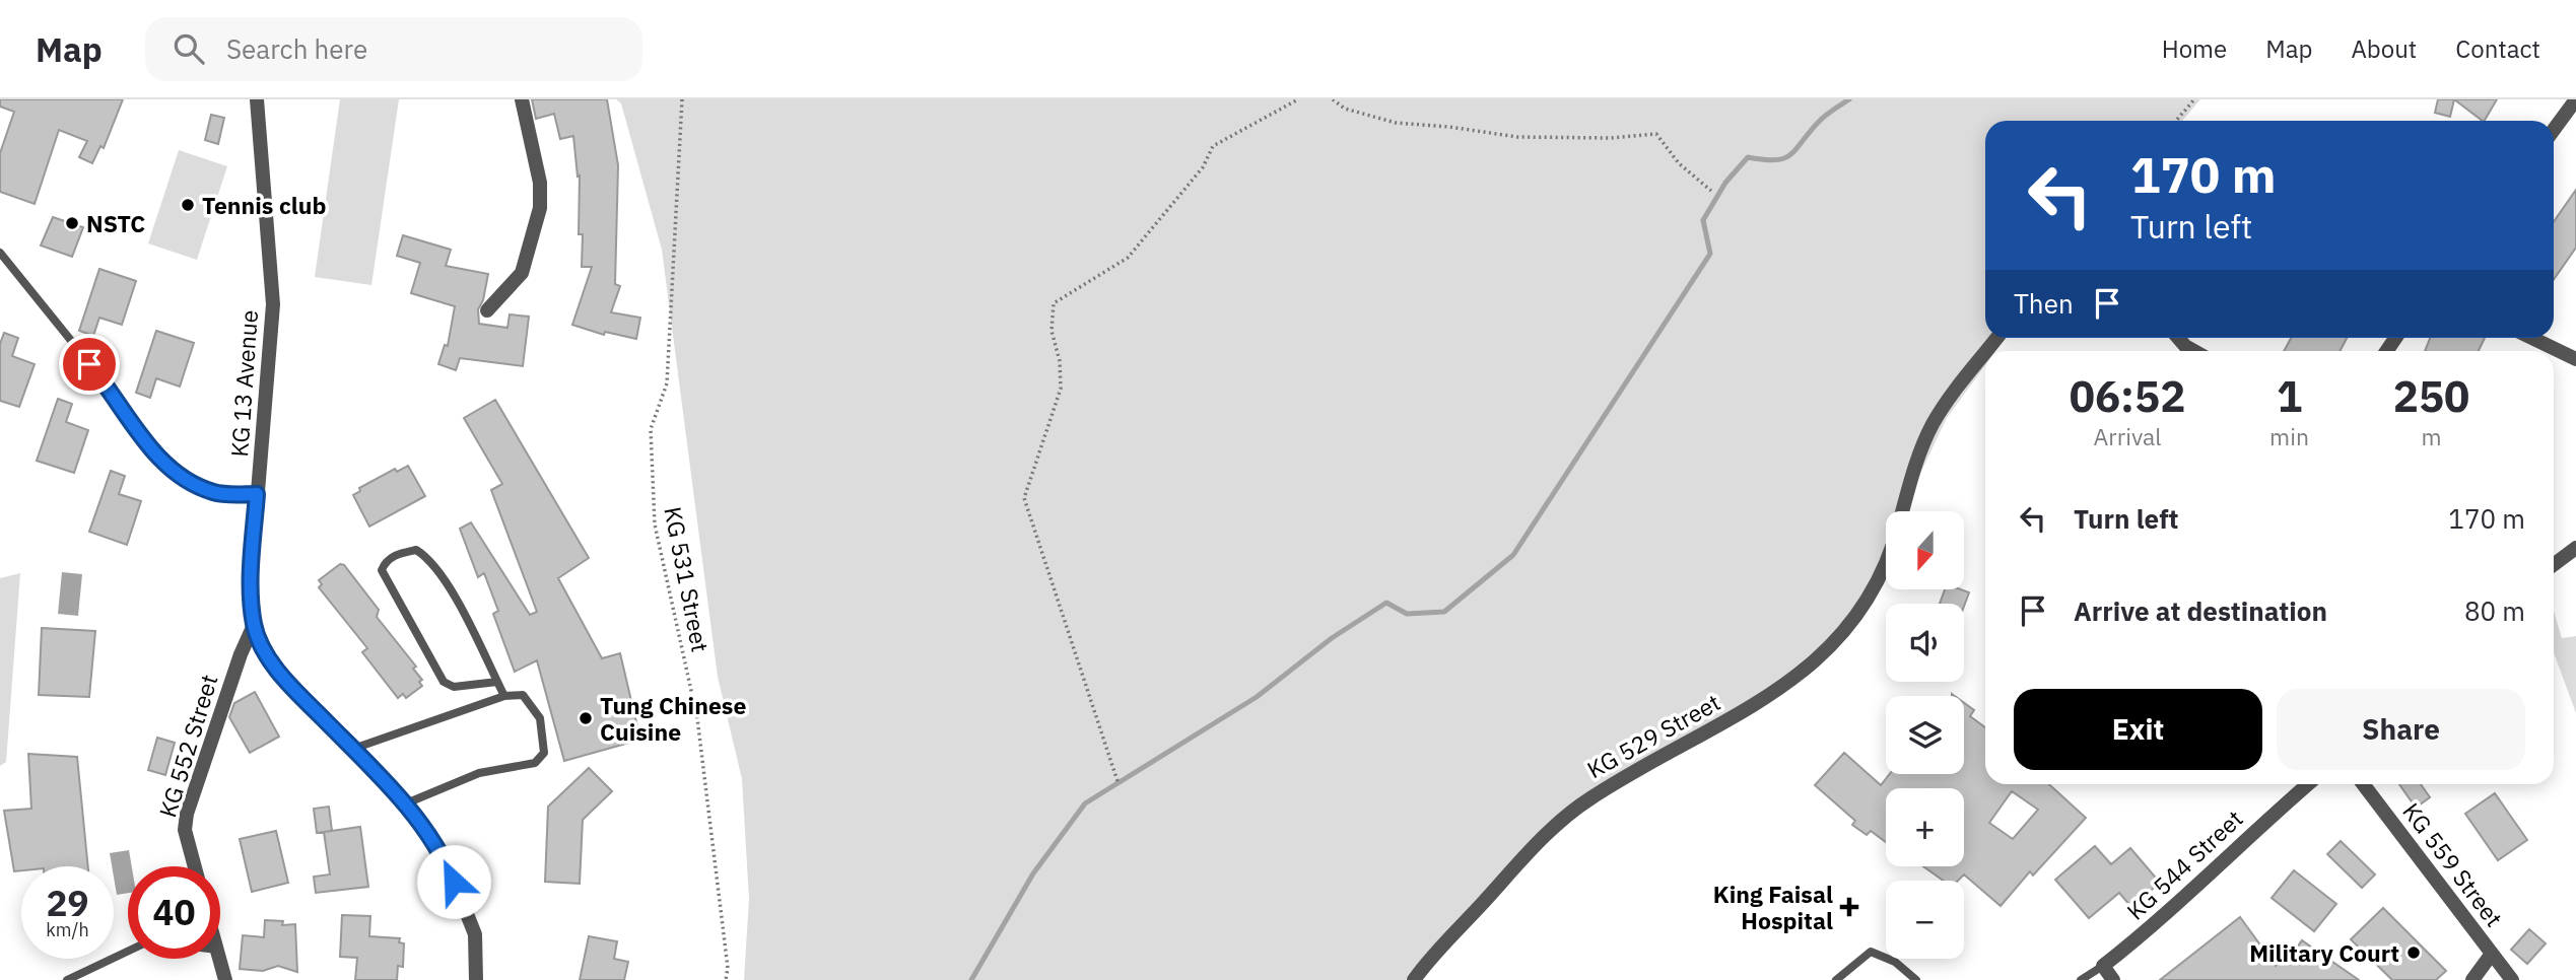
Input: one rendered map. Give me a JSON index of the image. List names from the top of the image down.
{
  "streets": {
    "street": [
      "KG 13 Avenue",
      "KG 529 Street",
      "KG 552 Street",
      "KG 544 Street",
      "KG 559 Street"
    ],
    "path": ["KG 531 Street"]
  },
  "crossings": [
    ["KG 13 Avenue", "KG 552 Street"]
  ],
  "places": {
    "other": [
      "Tennis club",
      "NSTC",
      "Tung Chinese Cuisine",
      "Military Court"
    ],
    "health": ["King Faisal Hospital"]
  },
  "north": "bottom",
  "page": {
    "header": "Map",
    "search": "Search here",
    "nav": [
      "Home",
      "Map",
      "About",
      "Contact"
    ],
    "turn": ["170 m", "Turn left"],
    "then": "Then",
    "eta": [
      "06:52",
      "Arrival",
      "1",
      "min",
      "250",
      "m"
    ],
    "list": [
      {
        "name": "Turn left",
        "value": "170 m"
      },
      {
        "name": "Arrive at destination",
        "value": "80 m"
      }
    ],
    "map_buttons": ["+", "−"],
    "buttons": ["Exit", "Share"],
    "speed": "29 km/h",
    "limit": "40"
  }
}
